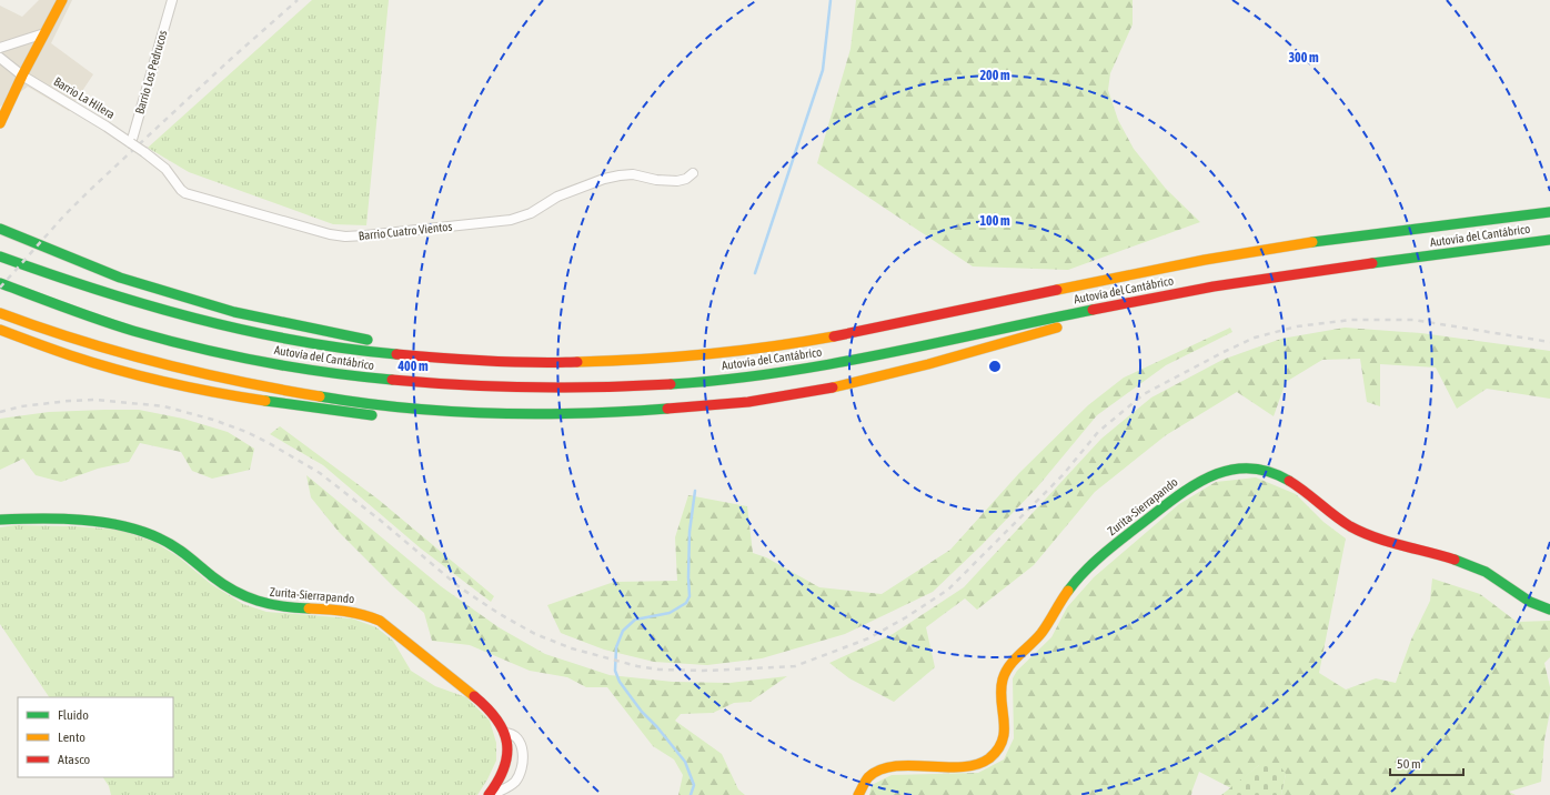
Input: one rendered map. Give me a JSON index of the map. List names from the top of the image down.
{
  "streets": {
    "main road": ["Autovía del Cantábrico", "Zurita-Sierrapando"],
    "street": ["Barrio Los Pedrucos", "Barrio La Hilera", "Barrio Cuatro Vientos"]
  },
  "crossings": [
    ["Barrio Los Pedrucos", "Barrio La Hilera"],
    ["Barrio Los Pedrucos", "Barrio Cuatro Vientos"],
    ["Barrio La Hilera", "Barrio Cuatro Vientos"]
  ],
  "legend": ["Fluido", "Lento", "Atasco"],
  "scale_bar": "50 m",
  "rings": [
    "300 m",
    "200 m",
    "100 m",
    "400 m"
  ]
}
